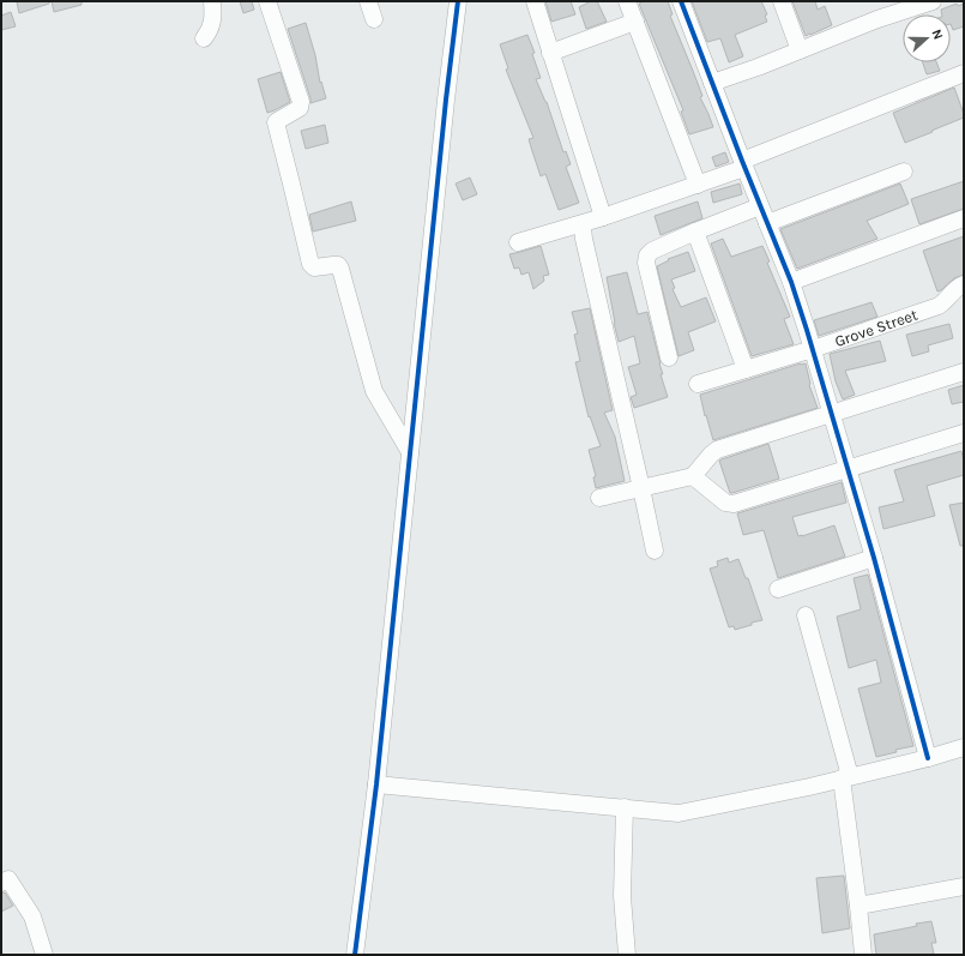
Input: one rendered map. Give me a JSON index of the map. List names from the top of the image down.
{
  "streets": {
    "street": ["Grove Street"]
  },
  "north": "right"
}
